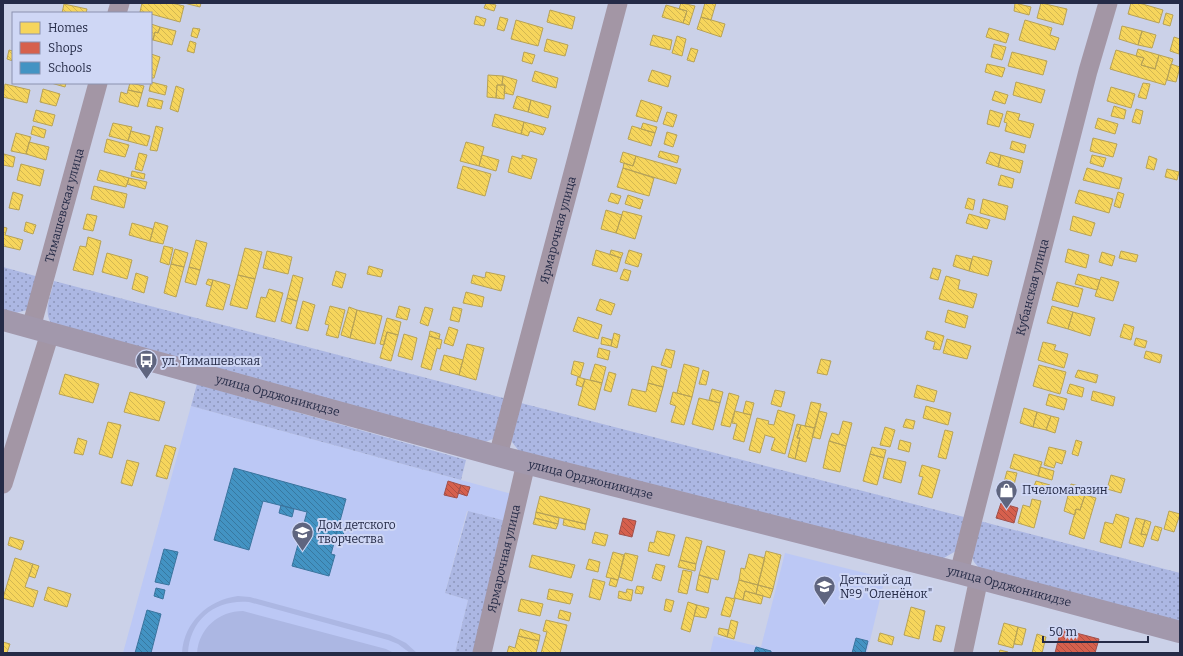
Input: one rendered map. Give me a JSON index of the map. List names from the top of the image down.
{
  "streets": {
    "main road": ["улица Орджоникидзе"],
    "street": ["Тимашевская улица", "Ярмарочная улица", "Кубанская улица"]
  },
  "crossings": [
    ["Тимашевская улица", "улица Орджоникидзе"],
    ["Ярмарочная улица", "улица Орджоникидзе"],
    ["Кубанская улица", "улица Орджоникидзе"]
  ],
  "places": {
    "bus stop": ["ул. Тимашевская"],
    "shop": ["Пчеломагазин"],
    "school or university": ["Дом детского творчества", "Детский сад №9 \"Оленёнок\""]
  },
  "legend": ["Homes", "Shops", "Schools"],
  "scale_bar": "50 m"
}
